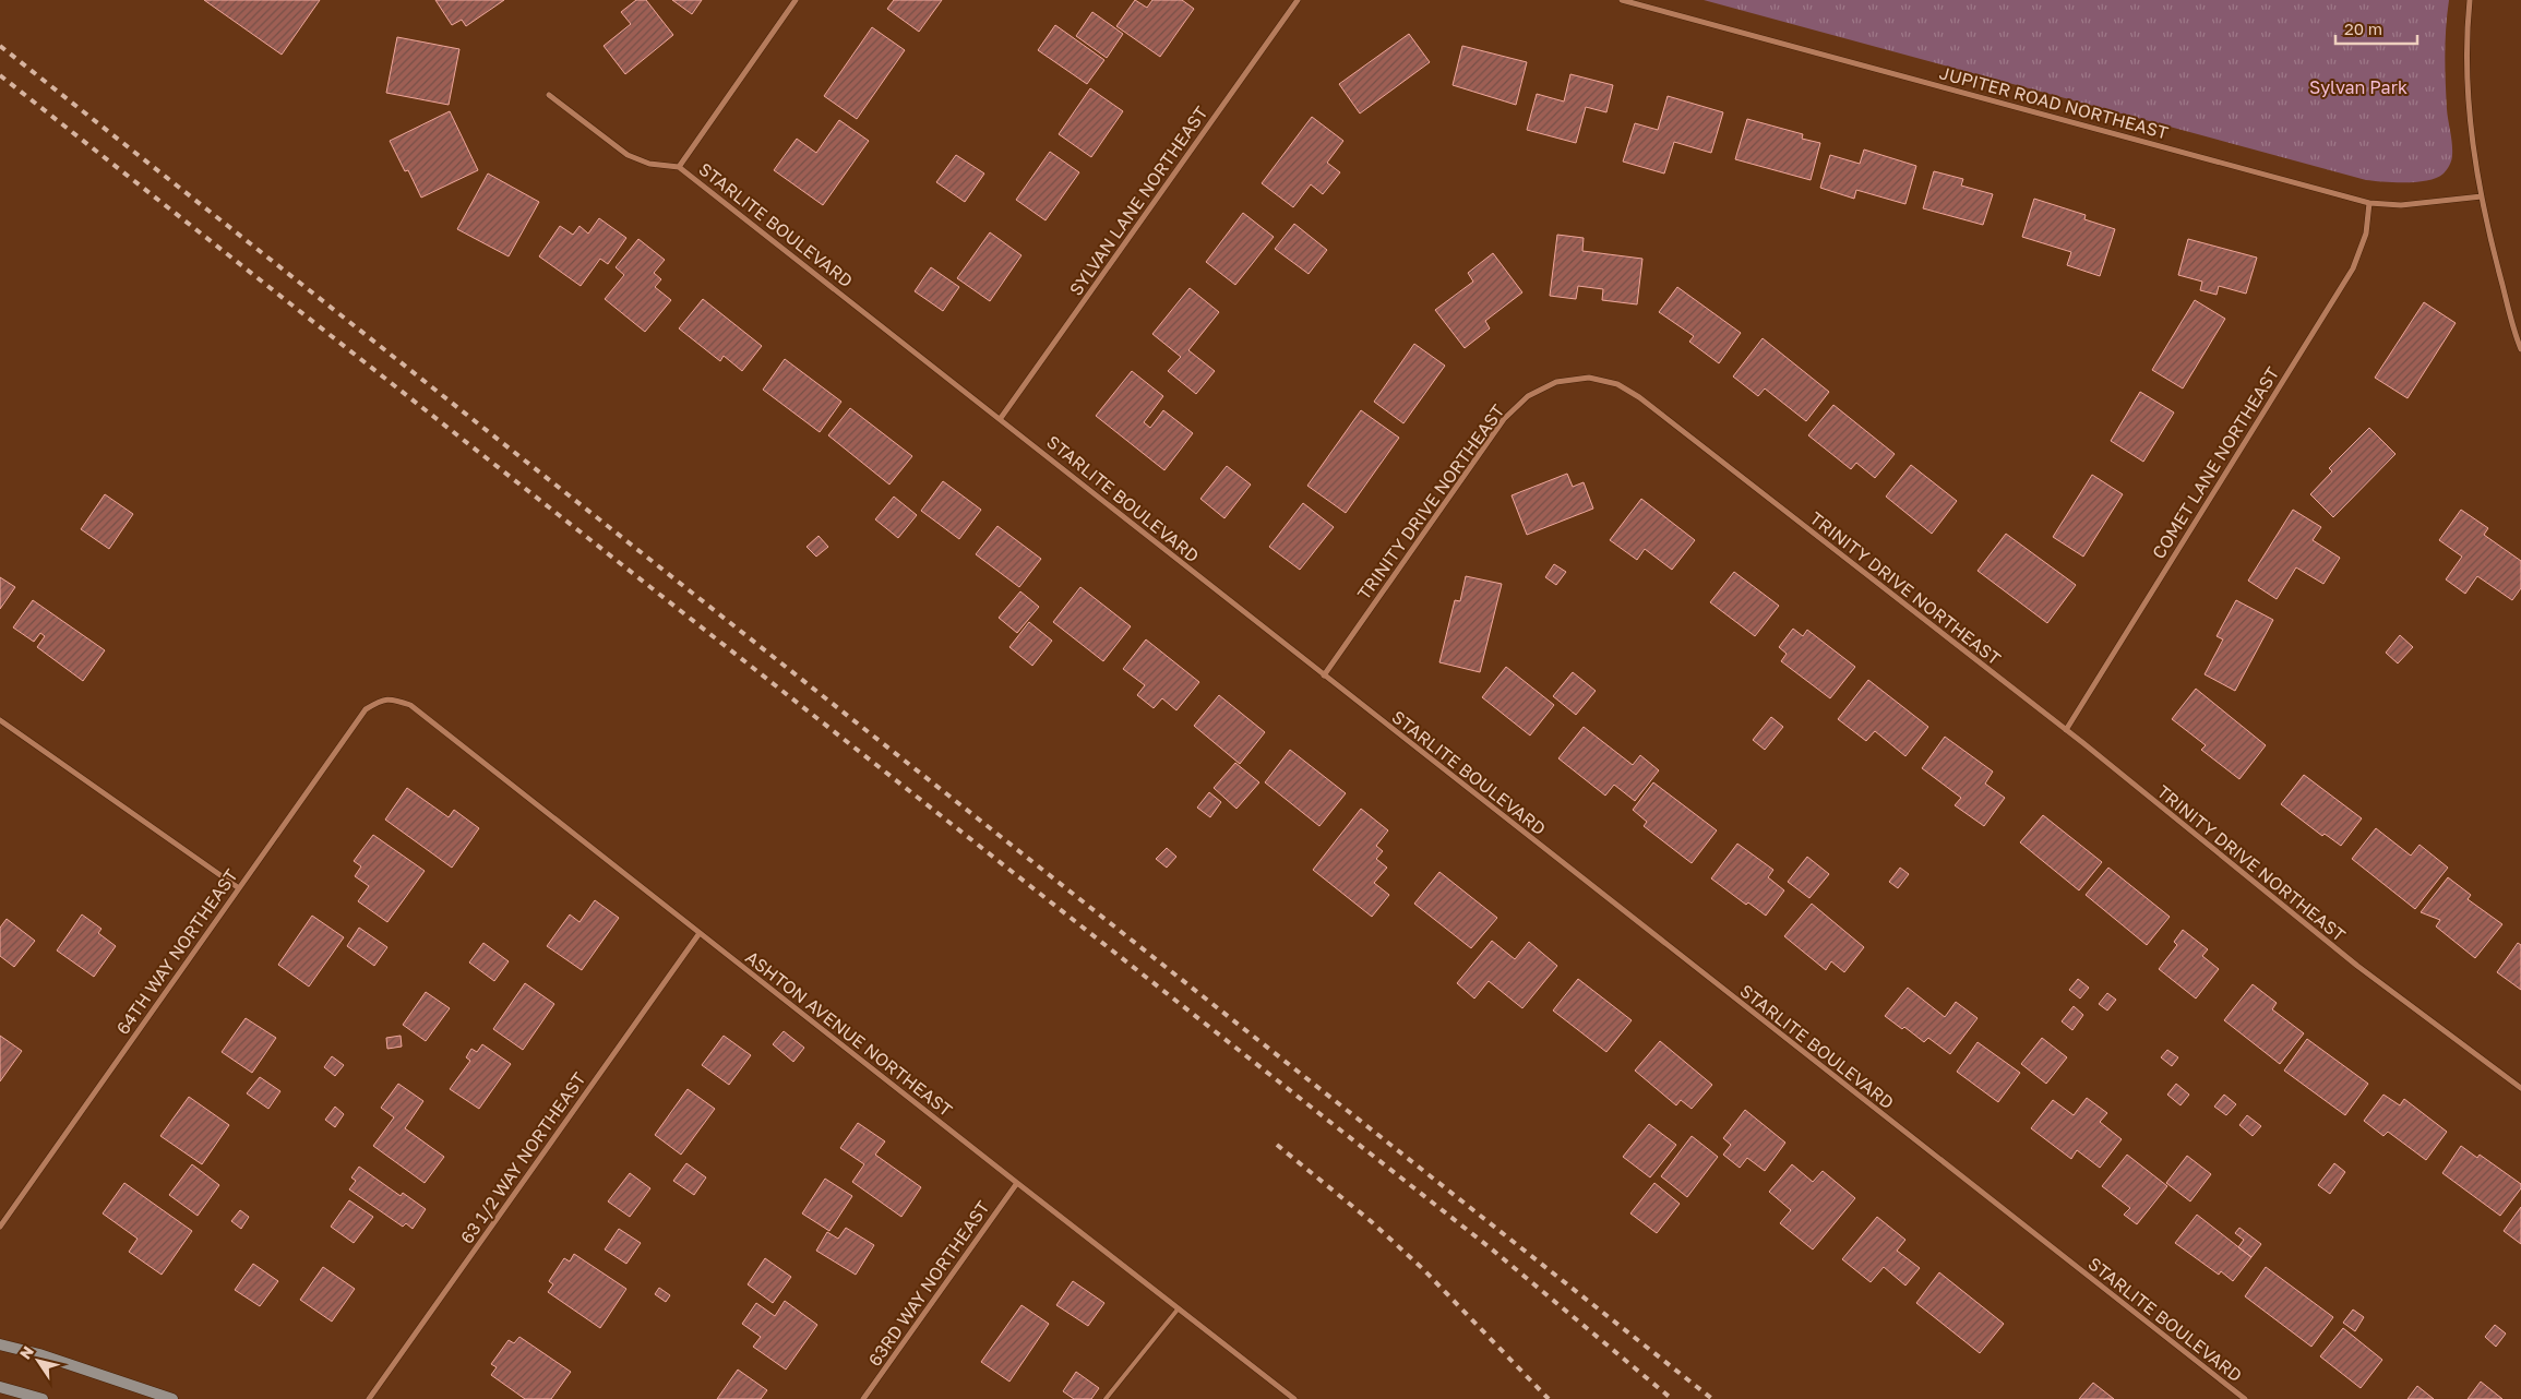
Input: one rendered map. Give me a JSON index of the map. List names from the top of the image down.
{
  "streets": {
    "street": [
      "JUPITER ROAD NORTHEAST",
      "SYLVAN LANE NORTHEAST",
      "STARLITE BOULEVARD",
      "COMET LANE NORTHEAST",
      "TRINITY DRIVE NORTHEAST",
      "64TH WAY NORTHEAST",
      "ASHTON AVENUE NORTHEAST",
      "63 1/2 WAY NORTHEAST",
      "63RD WAY NORTHEAST"
    ]
  },
  "crossings": [
    ["JUPITER ROAD NORTHEAST", "COMET LANE NORTHEAST"],
    ["SYLVAN LANE NORTHEAST", "STARLITE BOULEVARD"],
    ["STARLITE BOULEVARD", "TRINITY DRIVE NORTHEAST"],
    ["COMET LANE NORTHEAST", "TRINITY DRIVE NORTHEAST"],
    ["64TH WAY NORTHEAST", "ASHTON AVENUE NORTHEAST"],
    ["ASHTON AVENUE NORTHEAST", "63 1/2 WAY NORTHEAST"],
    ["ASHTON AVENUE NORTHEAST", "63RD WAY NORTHEAST"]
  ],
  "parks": ["Sylvan Park"],
  "scale_bar": "20 m",
  "north": "top left"
}
